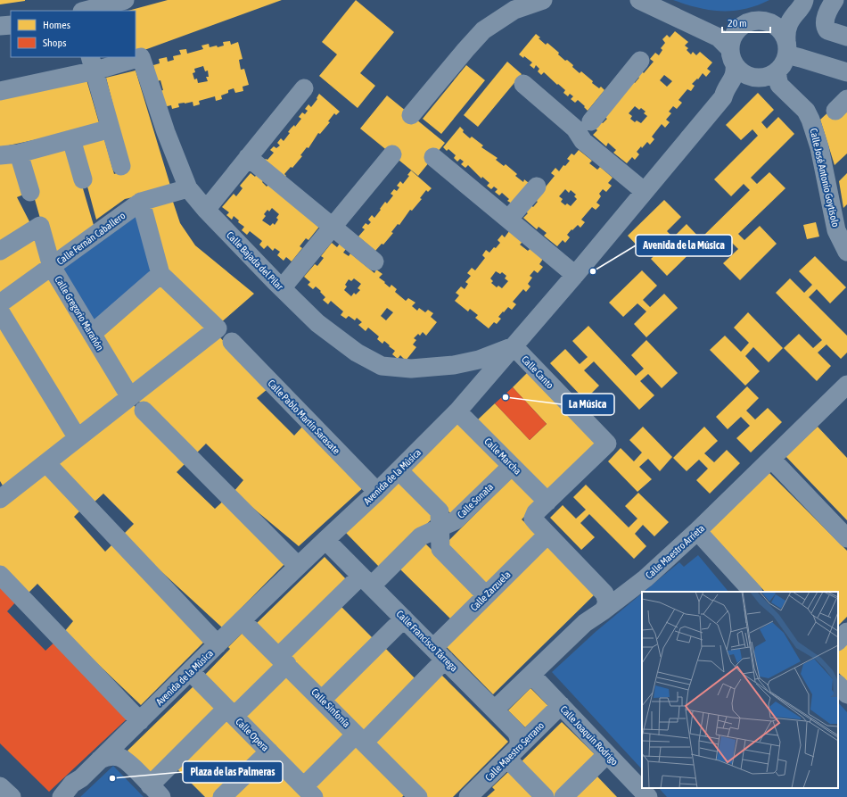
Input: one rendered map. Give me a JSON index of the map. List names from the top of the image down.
{
  "streets": {
    "street": [
      "Calle José Antonio Goytisolo",
      "Calle Fernán Caballero",
      "Calle Bajada del Pilar",
      "Calle Gregorio Marañón",
      "Calle Canto",
      "Calle Pablo Martín Sarasate",
      "Calle Marcha",
      "Avenida de la Música",
      "Calle Sonata",
      "Calle Maestro Arrieta",
      "Calle Zarzuela",
      "Calle Francisco Tárrega",
      "Calle Sinfonía",
      "Calle Opera",
      "Calle Joaquín Rodrigo",
      "Calle Maestro Serrano"
    ]
  },
  "crossings": [
    ["Calle José Antonio Goytisolo", "Avenida de la Música"],
    ["Calle Fernán Caballero", "Calle Bajada del Pilar"],
    ["Calle Fernán Caballero", "Calle Gregorio Marañón"],
    ["Calle Bajada del Pilar", "Calle Canto"],
    ["Calle Bajada del Pilar", "Avenida de la Música"],
    ["Calle Canto", "Calle Marcha"],
    ["Calle Canto", "Avenida de la Música"],
    ["Calle Pablo Martín Sarasate", "Avenida de la Música"],
    ["Calle Marcha", "Avenida de la Música"],
    ["Calle Marcha", "Calle Sonata"],
    ["Avenida de la Música", "Calle Francisco Tárrega"],
    ["Avenida de la Música", "Calle Sinfonía"],
    ["Avenida de la Música", "Calle Opera"],
    ["Calle Sonata", "Calle Francisco Tárrega"],
    ["Calle Sonata", "Calle Sinfonía"],
    ["Calle Sonata", "Calle Opera"],
    ["Calle Maestro Arrieta", "Calle Francisco Tárrega"],
    ["Calle Maestro Arrieta", "Calle Joaquín Rodrigo"],
    ["Calle Zarzuela", "Calle Francisco Tárrega"],
    ["Calle Zarzuela", "Calle Sinfonía"],
    ["Calle Zarzuela", "Calle Opera"],
    ["Calle Francisco Tárrega", "Calle Maestro Serrano"],
    ["Calle Joaquín Rodrigo", "Calle Maestro Serrano"]
  ],
  "places": ["Avenida de la Música", "La Música", "Plaza de las Palmeras"],
  "legend": ["Homes", "Shops"],
  "scale_bar": "20 m"
}
